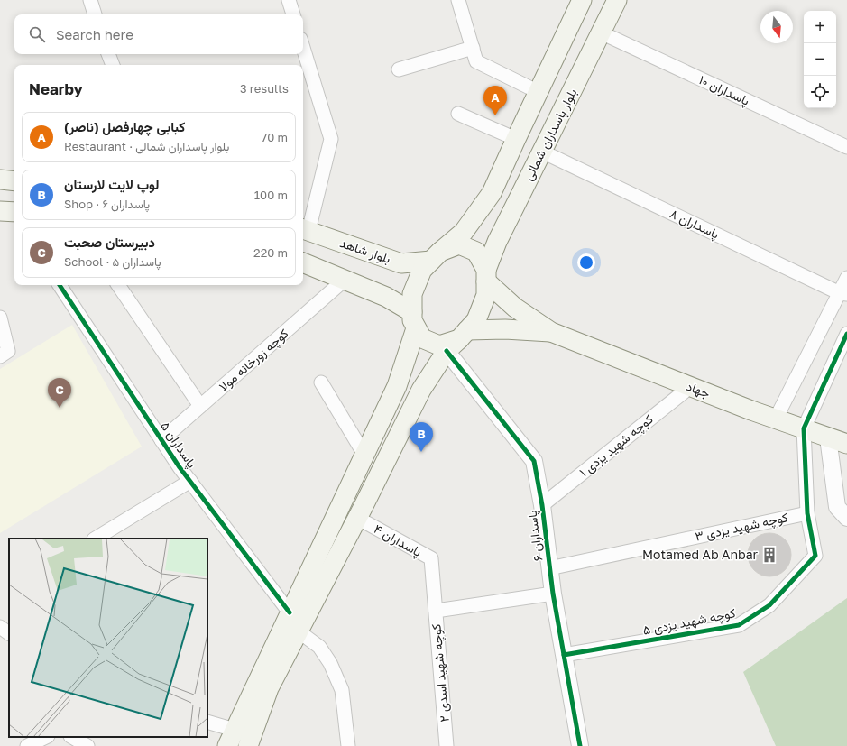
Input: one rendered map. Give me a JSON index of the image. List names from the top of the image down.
{
  "streets": {
    "main road": ["بلوار پاسداران شمالی", "بلوار شاهد", "جهاد"],
    "street": [
      "پاسداران ۱۰",
      "پاسداران ۸",
      "کوچه زورخانه مولا",
      "پاسداران ۵",
      "کوچه شهید یزدی ۱",
      "کوچه شهید یزدی ۳",
      "پاسداران ۶",
      "پاسداران ۴",
      "کوچه شهید یزدی ۵",
      "کوچه شهید اسدی ۲"
    ]
  },
  "crossings": [
    ["پاسداران ۱۰", "بلوار پاسداران شمالی"],
    ["بلوار پاسداران شمالی", "پاسداران ۸"],
    ["بلوار پاسداران شمالی", "بلوار شاهد"],
    ["بلوار پاسداران شمالی", "جهاد"],
    ["بلوار پاسداران شمالی", "پاسداران ۶"],
    ["بلوار شاهد", "جهاد"],
    ["بلوار شاهد", "پاسداران ۶"],
    ["کوچه زورخانه مولا", "پاسداران ۵"],
    ["جهاد", "کوچه شهید یزدی ۱"],
    ["جهاد", "پاسداران ۶"],
    ["کوچه شهید یزدی ۱", "پاسداران ۶"],
    ["کوچه شهید یزدی ۳", "پاسداران ۶"],
    ["کوچه شهید یزدی ۳", "کوچه شهید یزدی ۵"],
    ["پاسداران ۶", "کوچه شهید یزدی ۵"],
    ["پاسداران ۶", "کوچه شهید اسدی ۲"],
    ["پاسداران ۴", "کوچه شهید اسدی ۲"]
  ],
  "places": {
    "building": ["Motamed Ab Anbar"]
  },
  "north": "bottom",
  "page": {
    "map_buttons": ["+", "−"],
    "search": "Search here",
    "heading": ["Nearby", "3 results"],
    "pins": ["A", "C", "B"],
    "list": [
      {
        "mark": "A",
        "name": "کبابی چهارفصل (ناصر)",
        "note": "Restaurant · بلوار پاسداران شمالی",
        "value": "70 m"
      },
      {
        "mark": "B",
        "name": "لوپ لایت لارستان",
        "note": "Shop · پاسداران ۶",
        "value": "100 m"
      },
      {
        "mark": "C",
        "name": "دبیرستان صحبت",
        "note": "School · پاسداران ۵",
        "value": "220 m"
      }
    ]
  }
}
